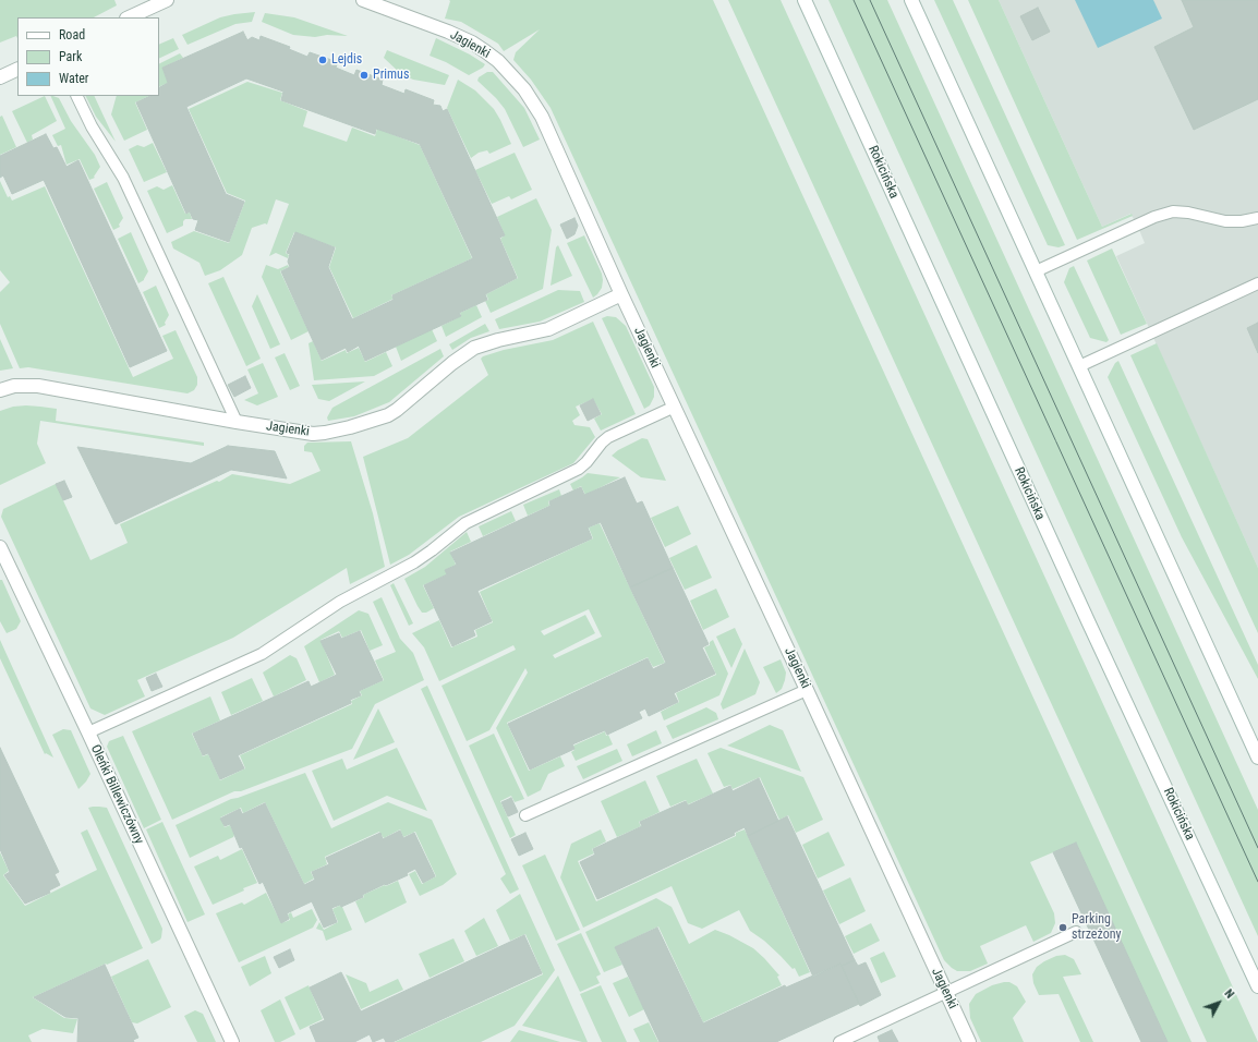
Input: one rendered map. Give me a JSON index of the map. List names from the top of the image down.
{
  "streets": {
    "street": ["Jagienki", "Rokicińska", "Oleńki Billewiczówny"]
  },
  "places": ["Lejdis", "Primus", "Parking strzeżony"],
  "legend": ["Road", "Park", "Water"],
  "north": "top right"
}
